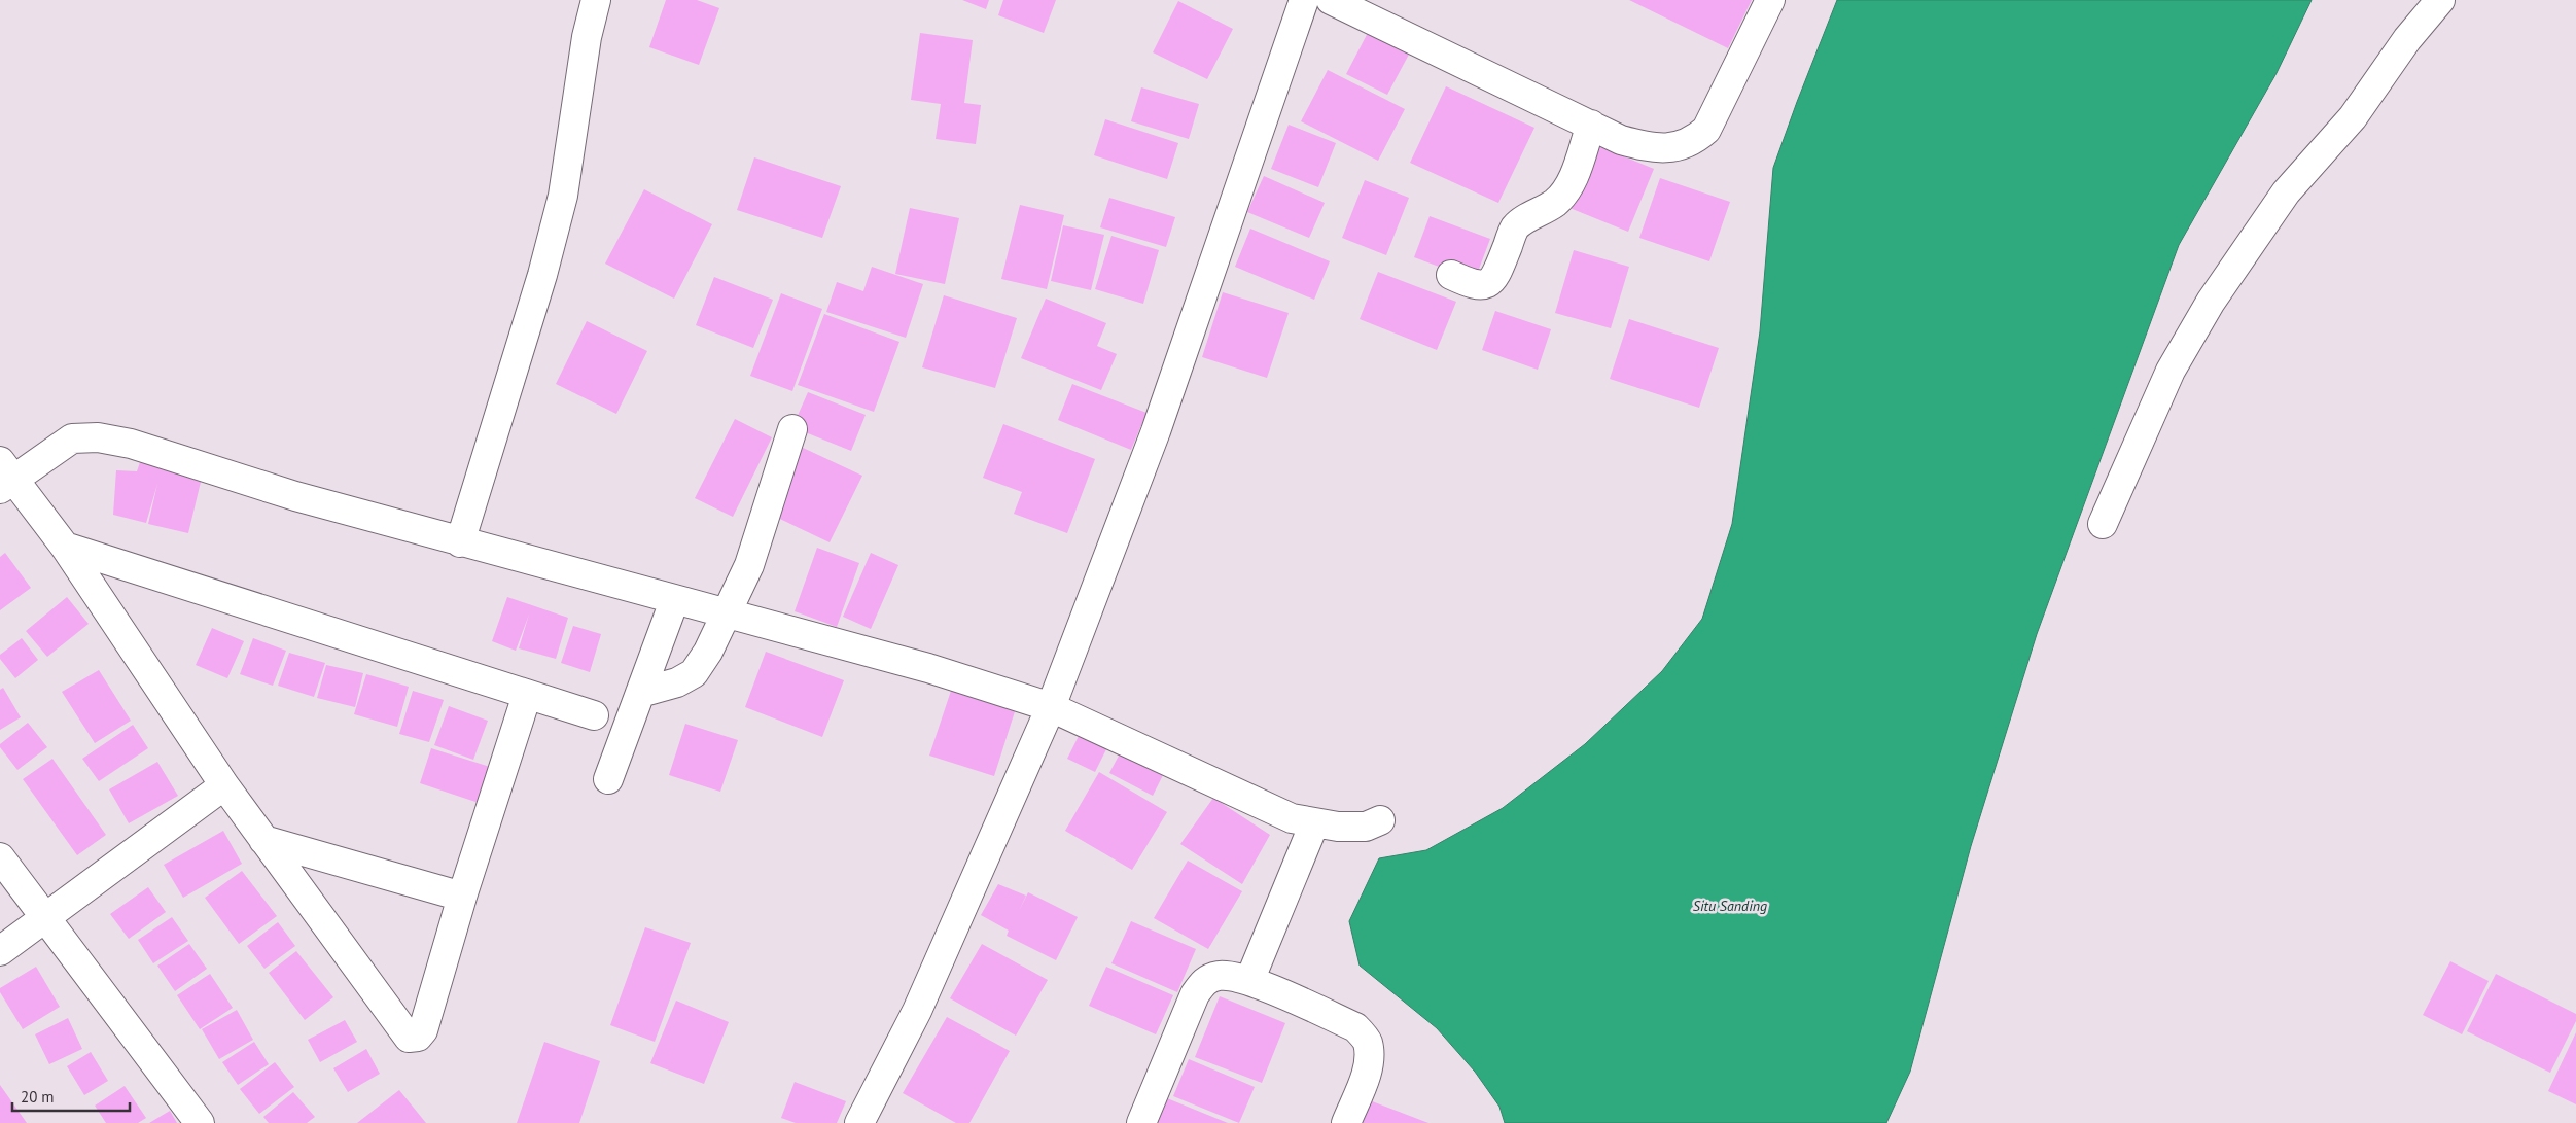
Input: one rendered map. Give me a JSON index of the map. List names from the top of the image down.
{
  "water": ["Situ Sanding"],
  "scale_bar": "20 m"
}
